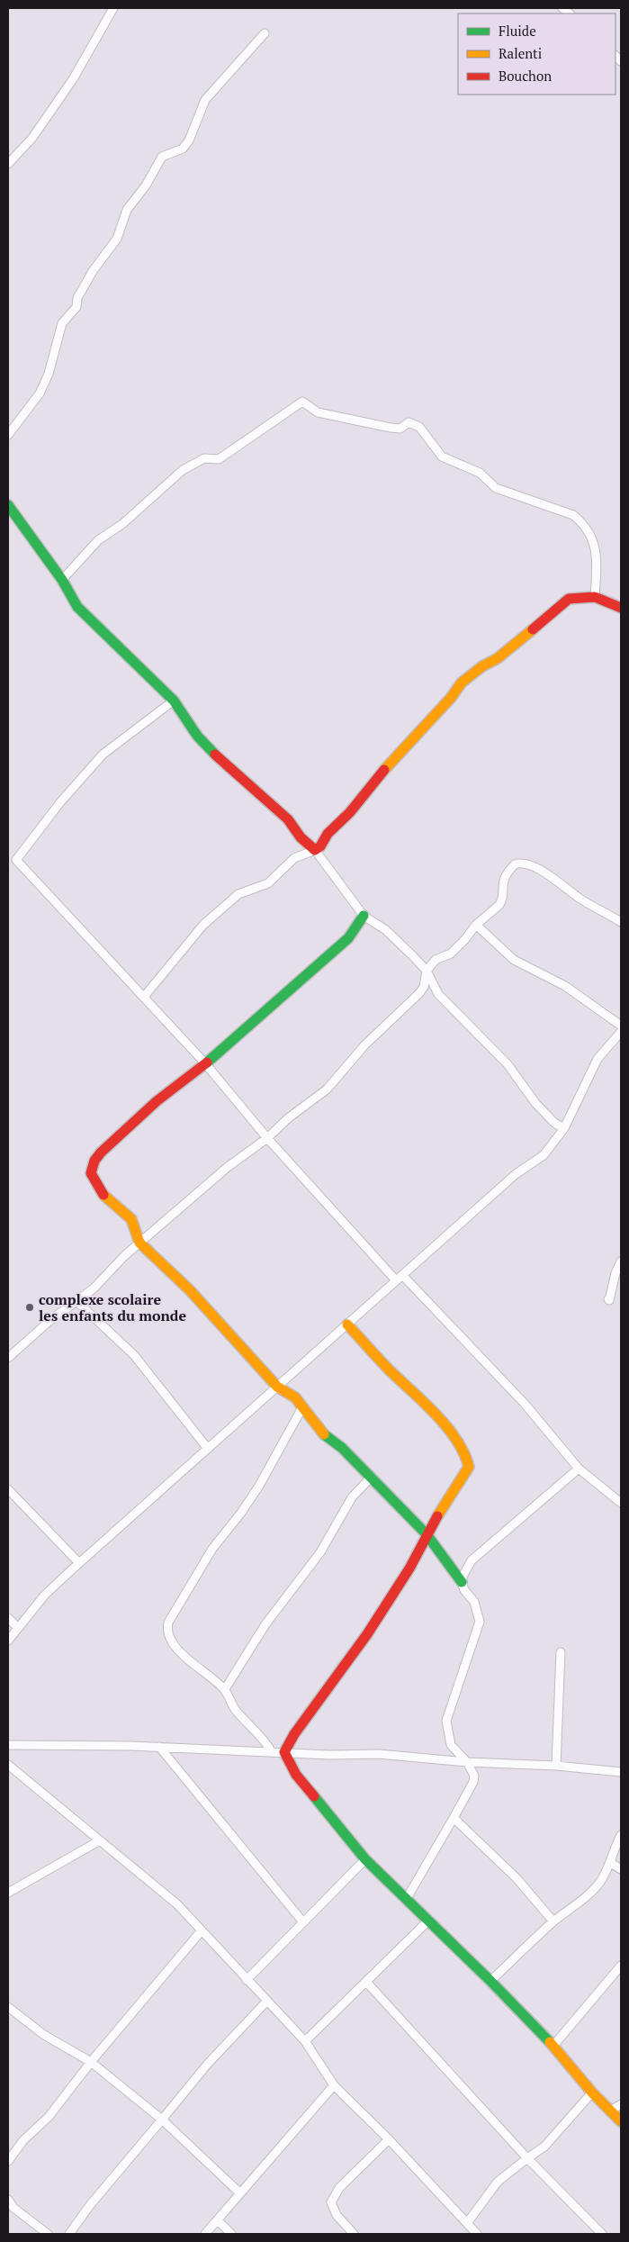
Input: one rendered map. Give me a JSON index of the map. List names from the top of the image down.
{
  "places": ["complexe scolaire les enfants du monde"],
  "legend": ["Fluide", "Ralenti", "Bouchon"]
}
